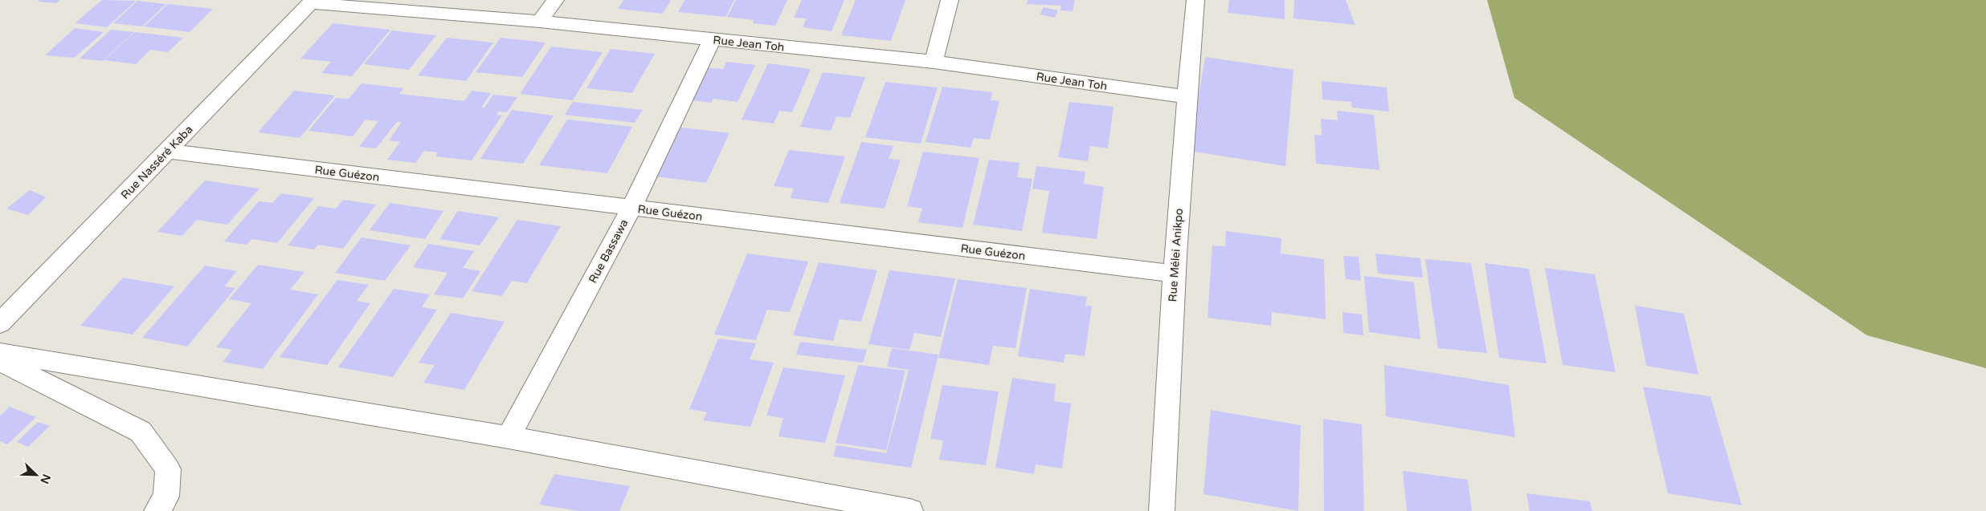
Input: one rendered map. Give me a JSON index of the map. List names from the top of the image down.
{
  "streets": {
    "street": [
      "Rue Jean Toh",
      "Rue Nasséré Kaba",
      "Rue Guézon",
      "Rue Bassawa",
      "Rue Mélei Anikpo"
    ]
  },
  "crossings": [
    ["Rue Jean Toh", "Rue Nasséré Kaba"],
    ["Rue Jean Toh", "Rue Bassawa"],
    ["Rue Jean Toh", "Rue Mélei Anikpo"],
    ["Rue Nasséré Kaba", "Rue Guézon"],
    ["Rue Guézon", "Rue Bassawa"],
    ["Rue Guézon", "Rue Mélei Anikpo"]
  ],
  "north": "bottom right"
}
